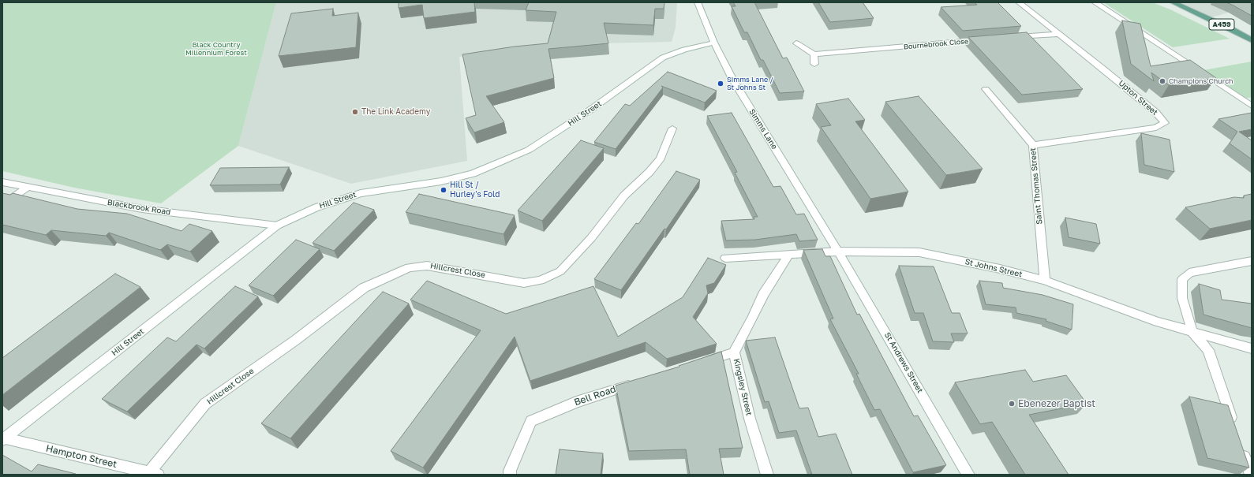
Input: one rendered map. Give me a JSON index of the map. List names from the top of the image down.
{
  "streets": {
    "main road": ["A459"],
    "street": [
      "Bournebrook Close",
      "Upton Street",
      "Hill Street",
      "Simms Lane",
      "Saint Thomas Street",
      "Blackbrook Road",
      "St Johns Street",
      "Hillcrest Close",
      "St Andrews Street",
      "Kingsley Street",
      "Bell Road",
      "Hampton Street"
    ]
  },
  "crossings": [
    ["Upton Street", "Saint Thomas Street"],
    ["Hill Street", "Simms Lane"],
    ["Hill Street", "Blackbrook Road"],
    ["Hill Street", "Hampton Street"],
    ["Simms Lane", "St Johns Street"],
    ["Simms Lane", "St Andrews Street"],
    ["Saint Thomas Street", "St Johns Street"],
    ["St Johns Street", "St Andrews Street"],
    ["St Johns Street", "Kingsley Street"],
    ["Hillcrest Close", "Hampton Street"]
  ],
  "parks": ["Black Country Millennium Forest"],
  "places": [
    "Champions Church",
    "Simms Lane / St Johns St",
    "The Link Academy",
    "Hill St / Hurley's Fold",
    "Ebenezer Baptist"
  ]
}
